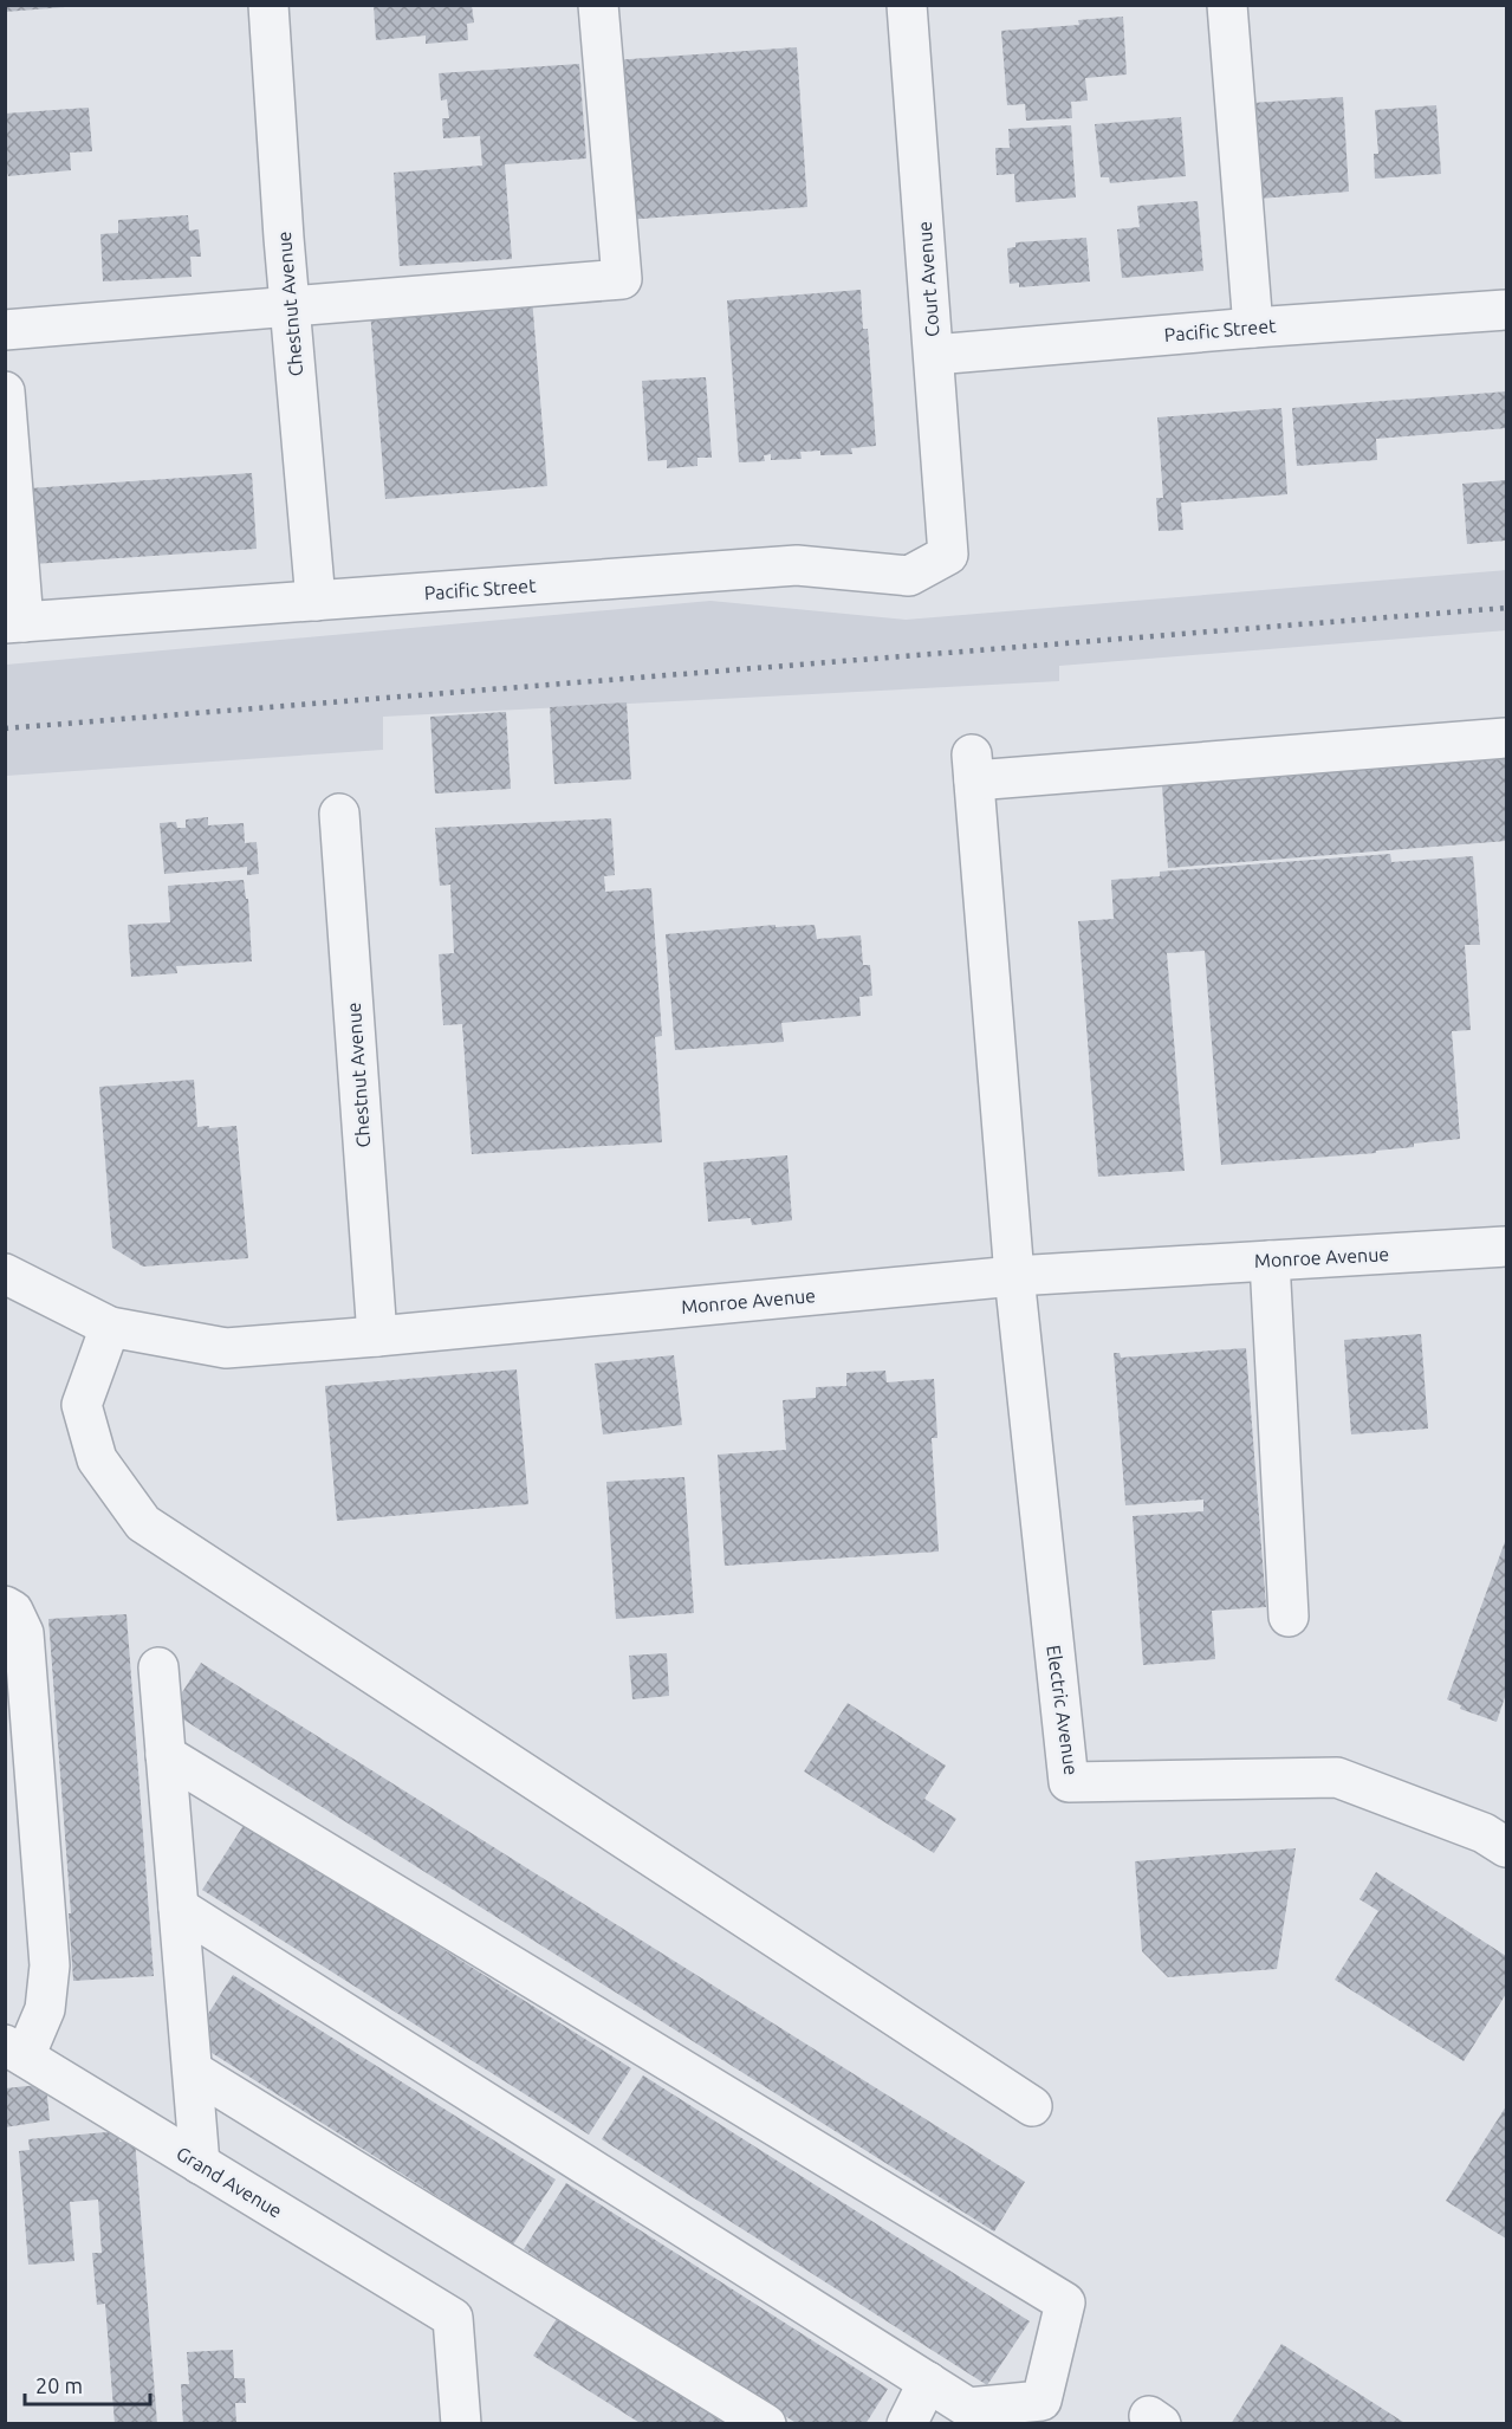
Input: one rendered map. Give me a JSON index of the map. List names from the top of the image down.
{
  "streets": {
    "street": [
      "Court Avenue",
      "Chestnut Avenue",
      "Pacific Street",
      "Monroe Avenue",
      "Electric Avenue",
      "Grand Avenue"
    ]
  },
  "crossings": [
    ["Court Avenue", "Pacific Street"],
    ["Chestnut Avenue", "Pacific Street"],
    ["Chestnut Avenue", "Monroe Avenue"],
    ["Monroe Avenue", "Electric Avenue"]
  ],
  "scale_bar": "20 m"
}
